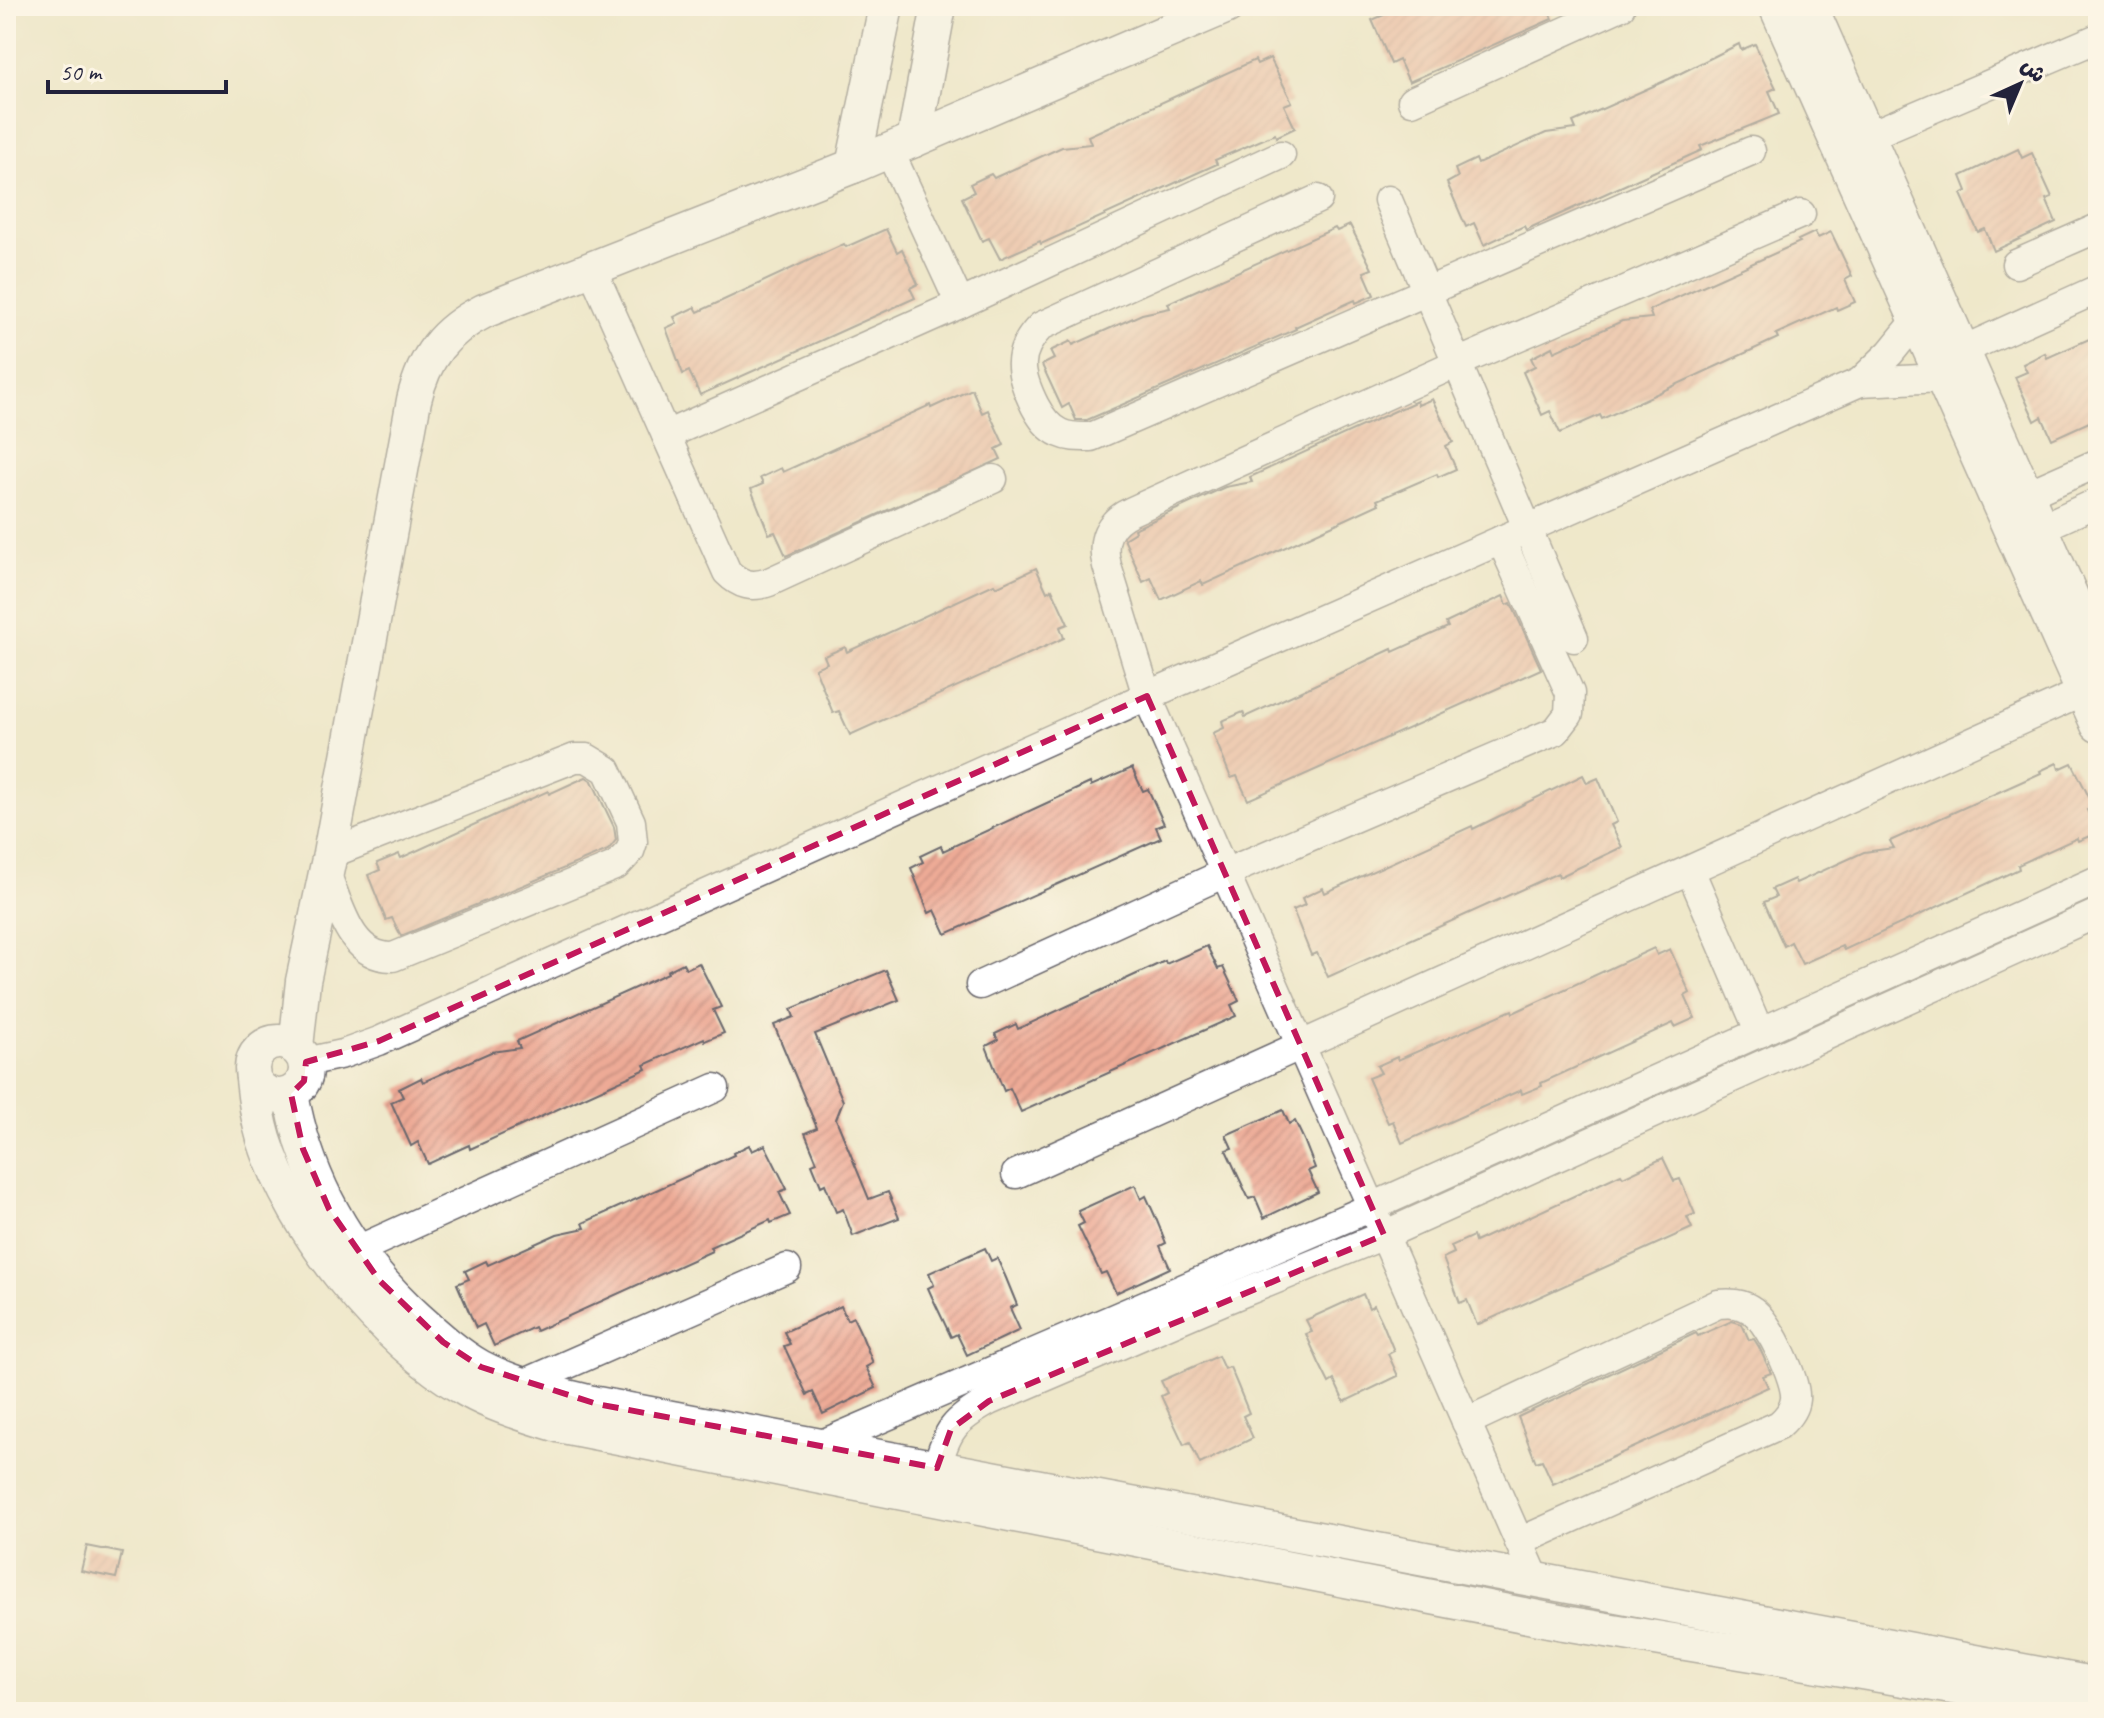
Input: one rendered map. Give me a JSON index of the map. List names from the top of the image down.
{
  "scale_bar": "50 m",
  "north": "top right"
}
